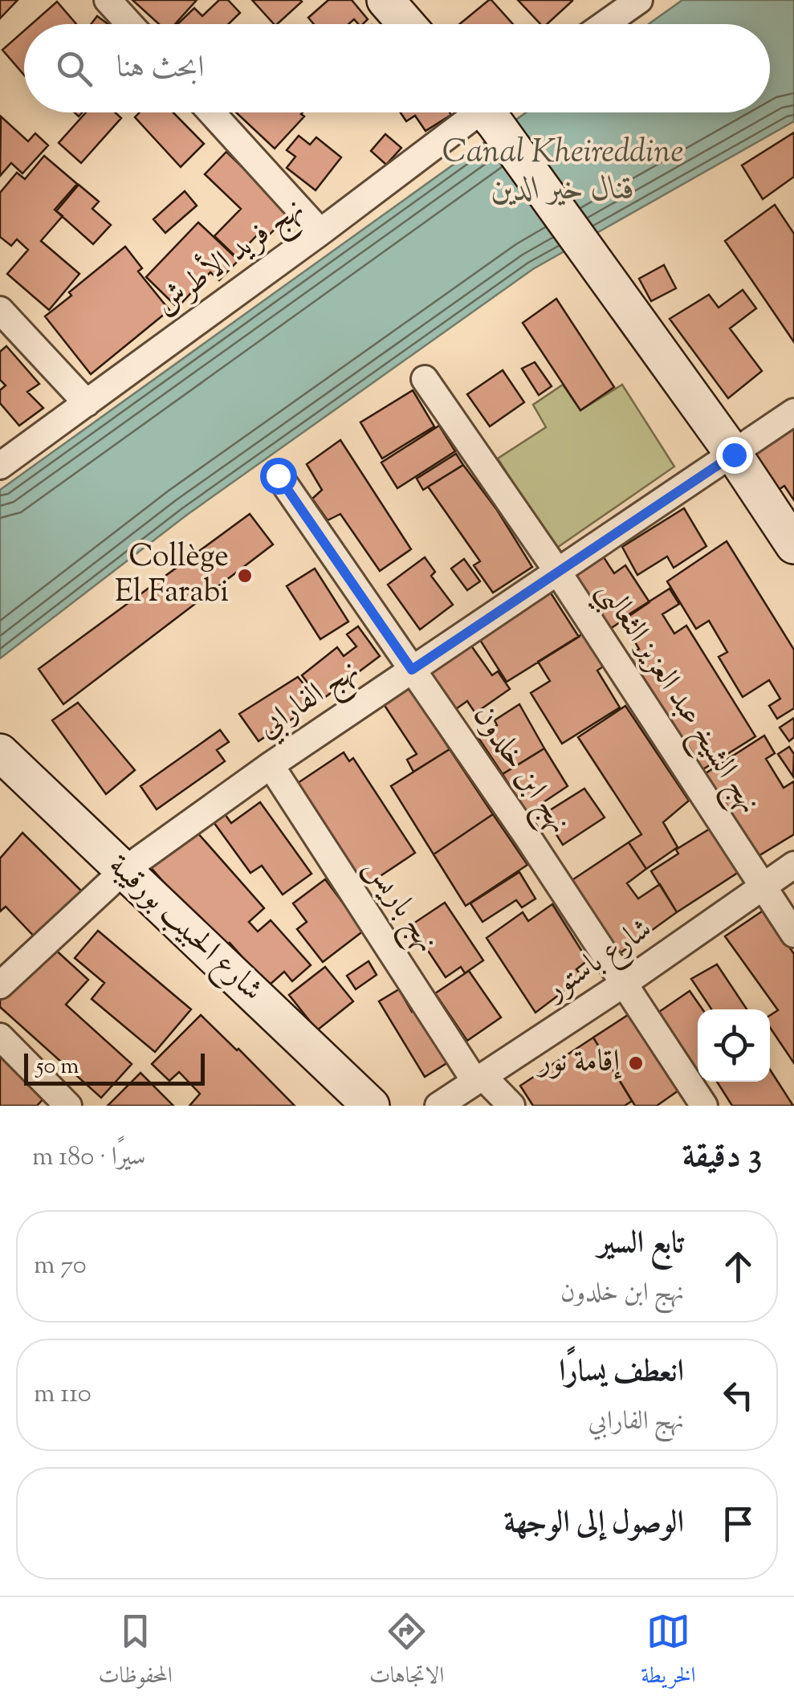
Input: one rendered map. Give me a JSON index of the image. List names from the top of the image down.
{
  "streets": {
    "street": [
      "نهج فريد الأطرش",
      "نهج الشيخ عبد العزيز الثعالبي",
      "نهج الفارابي",
      "نهج ابن خلدون",
      "نهج باريس",
      "شارع الحبيب بورقيبة",
      "شارع باستور"
    ]
  },
  "crossings": [
    ["نهج الشيخ عبد العزيز الثعالبي", "نهج الفارابي"],
    ["نهج الشيخ عبد العزيز الثعالبي", "شارع باستور"],
    ["نهج الفارابي", "نهج ابن خلدون"],
    ["نهج الفارابي", "نهج باريس"],
    ["نهج الفارابي", "شارع الحبيب بورقيبة"],
    ["نهج ابن خلدون", "شارع باستور"],
    ["نهج باريس", "شارع باستور"]
  ],
  "water": ["Canal Kheireddine قنال خير الدين"],
  "places": ["Collège El Farabi", "إقامة نور"],
  "scale_bar": "50 m",
  "page": {
    "search": "ابحث هنا",
    "scale": "50 m",
    "heading": ["3 دقيقة", "سيرًا · 180 m"],
    "list": [
      ["تابع السير", "نهج ابن خلدون", "70 m"],
      ["انعطف يسارًا", "نهج الفارابي", "110 m"],
      "الوصول إلى الوجهة"
    ],
    "nav": ["الخريطة", "الاتجاهات", "المحفوظات"]
  }
}
